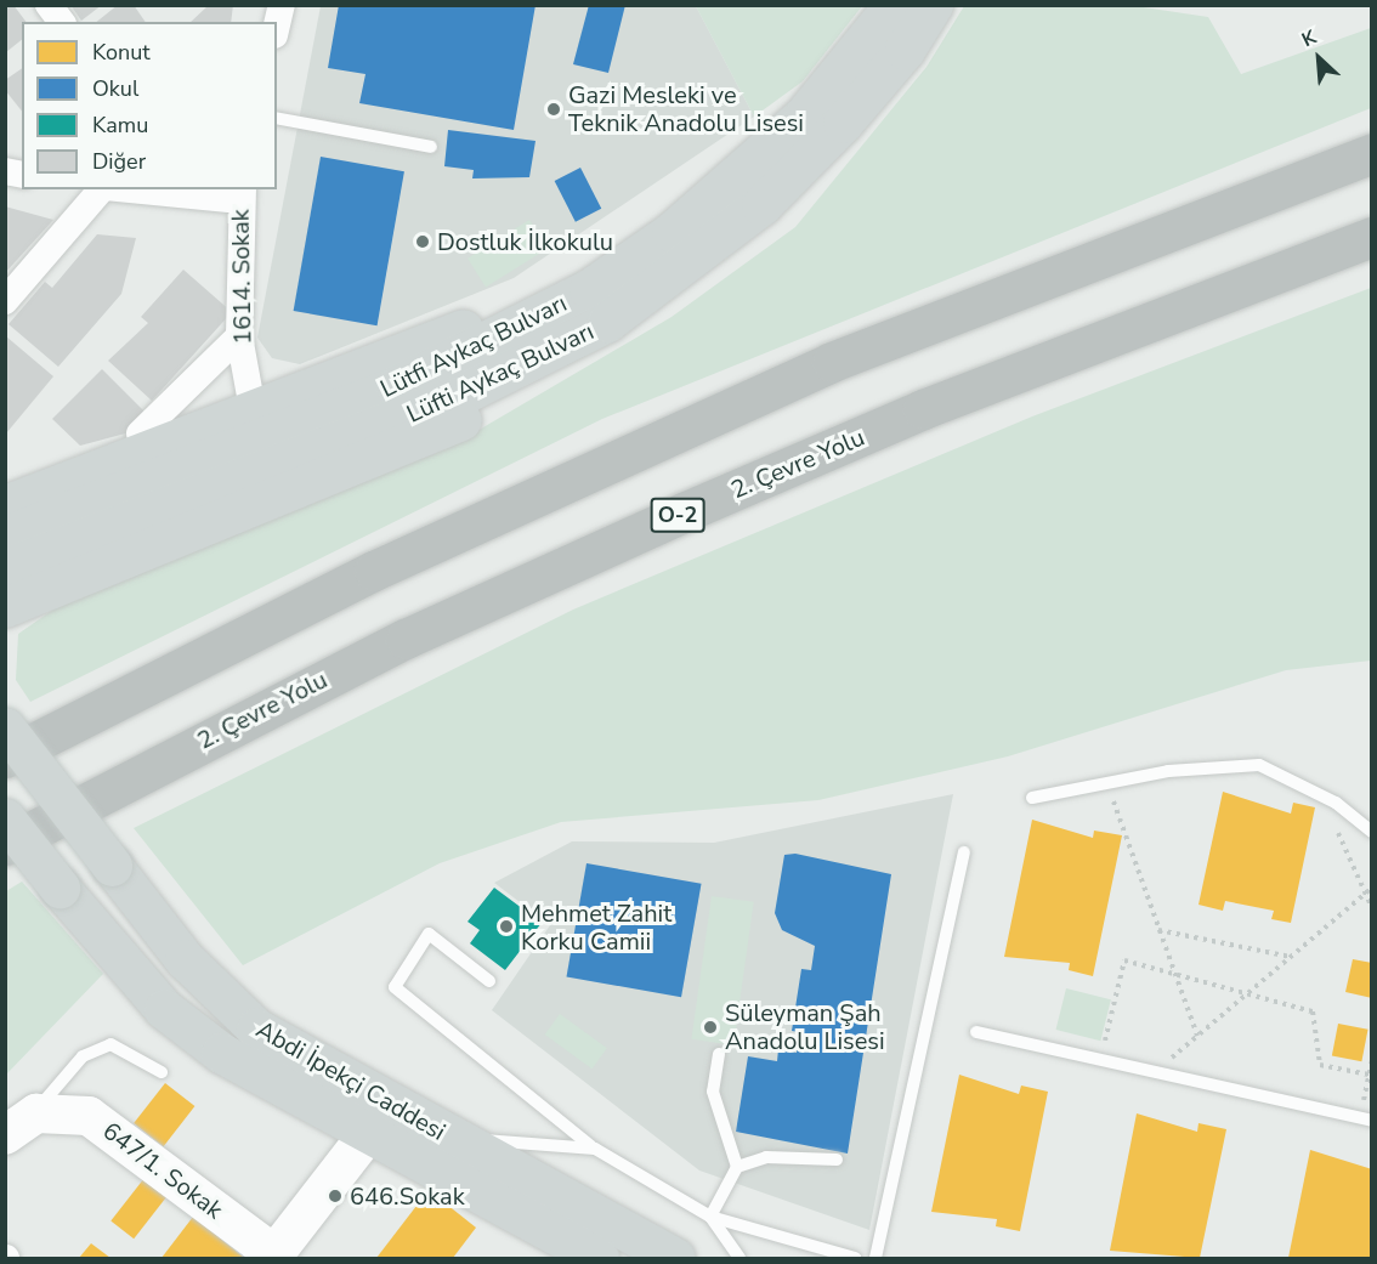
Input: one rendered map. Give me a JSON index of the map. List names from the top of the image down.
{
  "streets": {
    "highway": ["2. Çevre Yolu", "O-2"],
    "main road": ["Lütfi Aykaç Bulvarı", "Lüfti Aykaç Bulvarı", "Abdi İpekçi Caddesi"],
    "street": ["1614. Sokak", "647/1. Sokak"]
  },
  "places": [
    "Gazi Mesleki ve Teknik Anadolu Lisesi",
    "Dostluk İlkokulu",
    "Mehmet Zahit Korku Camii",
    "Süleyman Şah Anadolu Lisesi",
    "646.Sokak"
  ],
  "legend": [
    "Konut",
    "Okul",
    "Kamu",
    "Diğer"
  ],
  "north": "top left"
}
